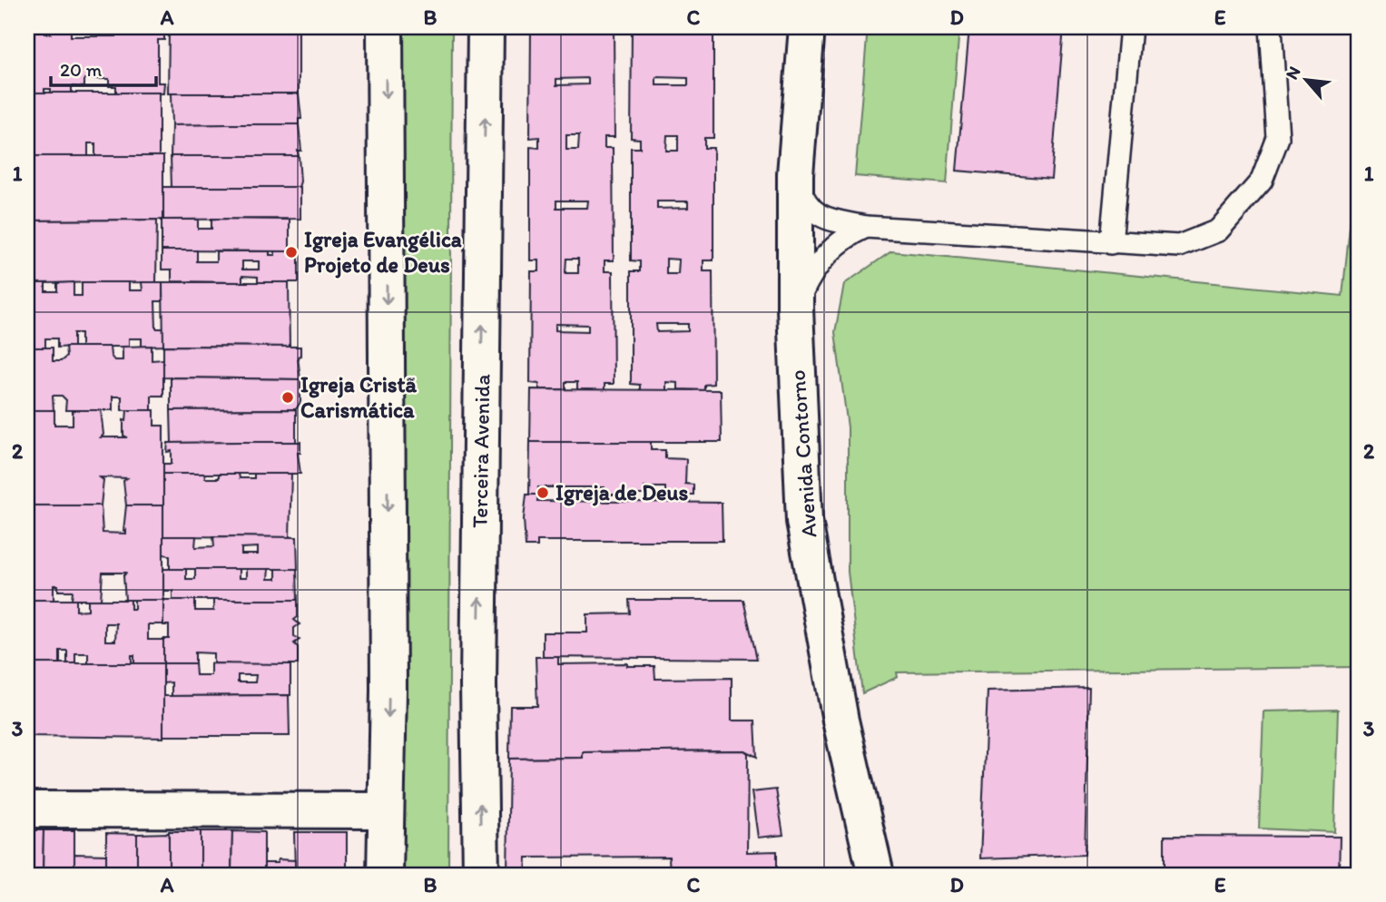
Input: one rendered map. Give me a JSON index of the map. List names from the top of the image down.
{
  "streets": {
    "street": ["Terceira Avenida", "Avenida Contorno"]
  },
  "places": ["Igreja Evangélica Projeto de Deus", "Igreja Cristã Carismática", "Igreja de Deus"],
  "scale_bar": "20 m",
  "north": "top left",
  "grid": {
    "columns": [
      "A",
      "B",
      "C",
      "D",
      "E"
    ],
    "rows": ["1", "2", "3"]
  }
}
